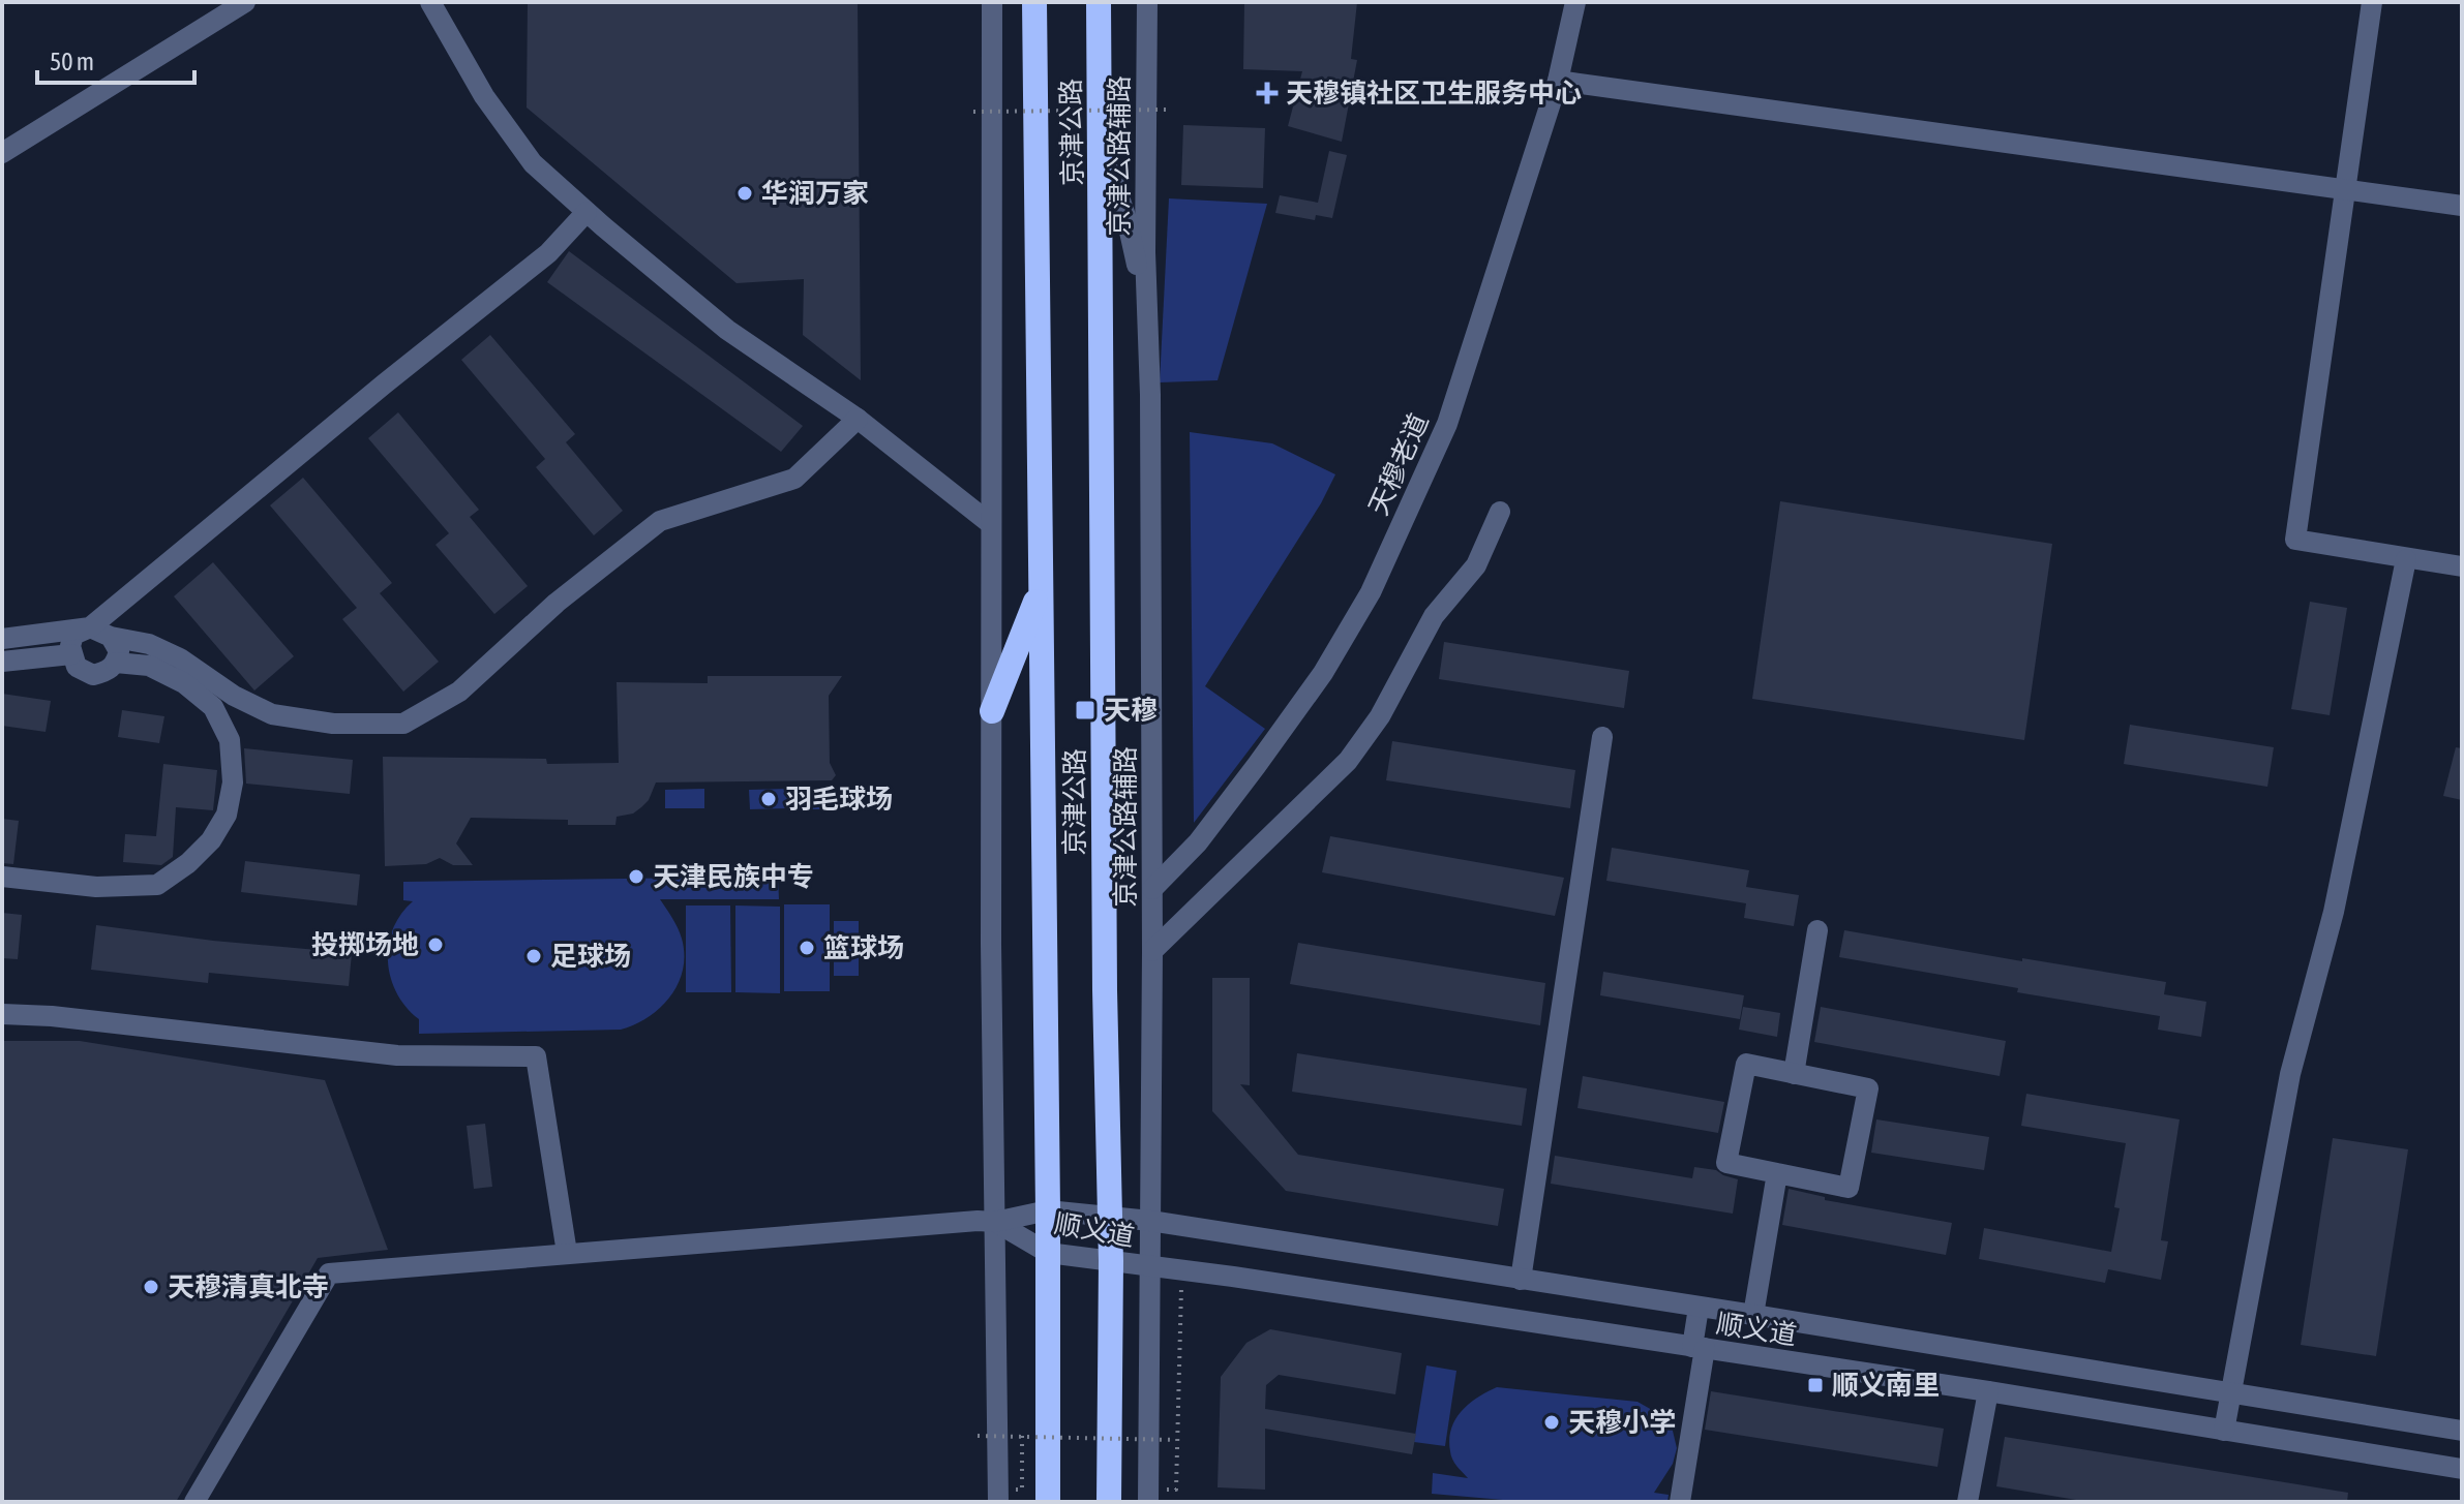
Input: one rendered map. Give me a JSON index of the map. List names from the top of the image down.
{
  "streets": {
    "highway": ["京津公路"],
    "street": ["京津公路辅路", "天穆老道", "顺义道"]
  },
  "crossings": [
    ["京津公路", "顺义道"],
    ["京津公路辅路", "天穆老道"],
    ["京津公路辅路", "顺义道"]
  ],
  "places": {
    "health": ["天穆镇社区卫生服务中心"],
    "other": [
      "华润万家",
      "羽毛球场",
      "天津民族中专",
      "投掷场地",
      "篮球场",
      "足球场",
      "天穆清真北寺",
      "天穆小学"
    ],
    "transit": ["天穆", "顺义南里"]
  },
  "scale_bar": "50 m"
}
